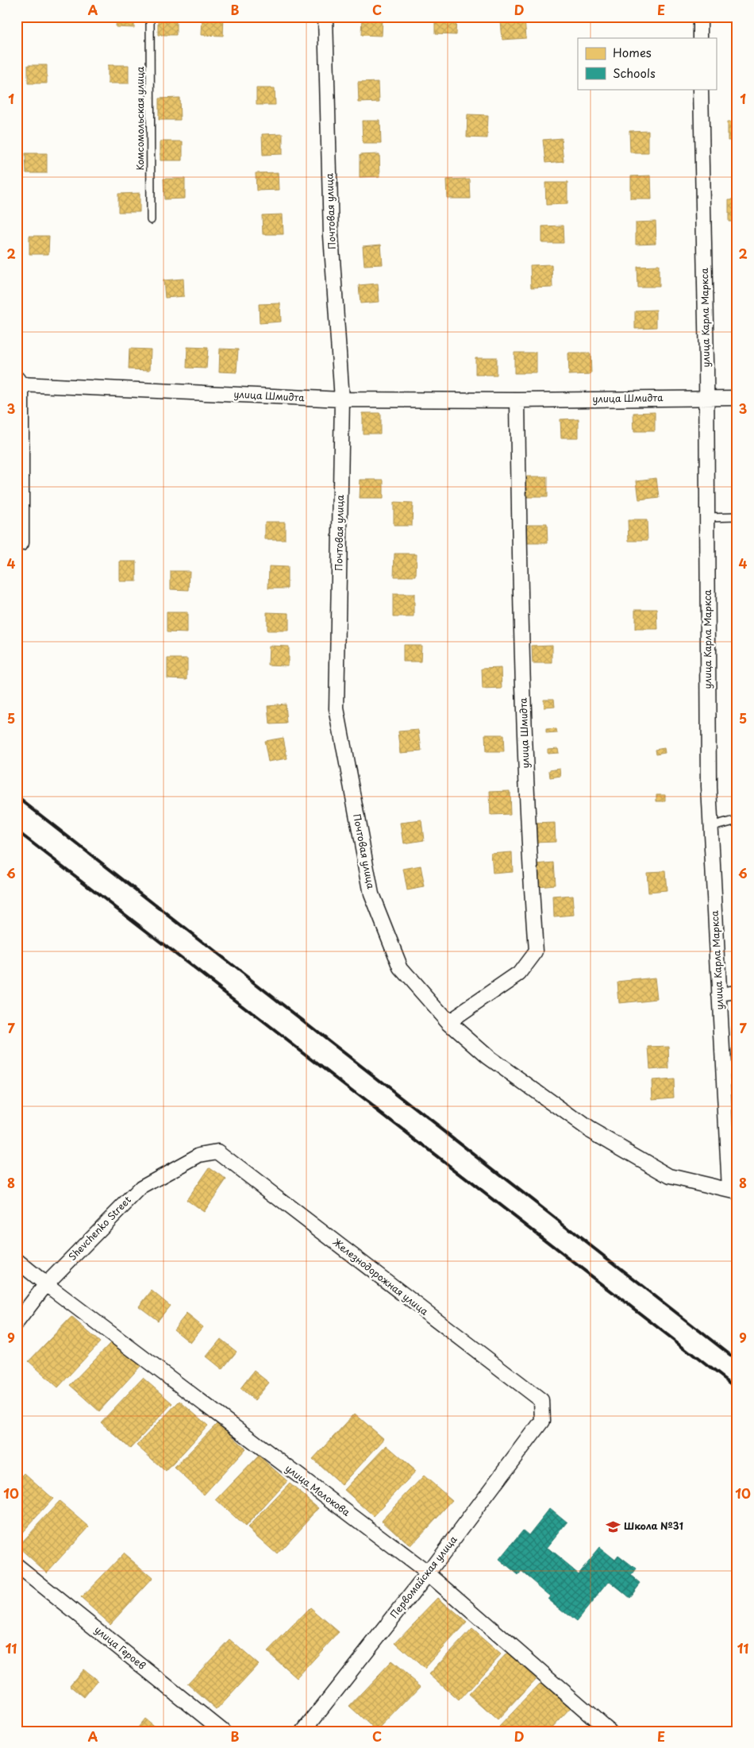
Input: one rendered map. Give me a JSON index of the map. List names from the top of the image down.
{
  "streets": {
    "street": [
      "Почтовая улица",
      "улица Карла Маркса",
      "улица Шмидта",
      "Shevchenko Street",
      "Железнодорожная улица",
      "улица Молокова",
      "Первомайская улица",
      "улица Героев"
    ],
    "lane": ["Комсомольская улица"]
  },
  "crossings": [
    ["Почтовая улица", "улица Карла Маркса"],
    ["Почтовая улица", "улица Шмидта"],
    ["улица Карла Маркса", "улица Шмидта"],
    ["Shevchenko Street", "Железнодорожная улица"],
    ["Shevchenko Street", "улица Молокова"],
    ["Железнодорожная улица", "Первомайская улица"],
    ["улица Молокова", "Первомайская улица"]
  ],
  "places": {
    "school or university": ["Школа №31"]
  },
  "legend": ["Homes", "Schools"],
  "grid": {
    "columns": [
      "A",
      "B",
      "C",
      "D",
      "E"
    ],
    "rows": [
      "1",
      "2",
      "3",
      "4",
      "5",
      "6",
      "7",
      "8",
      "9",
      "10",
      "11"
    ]
  }
}
